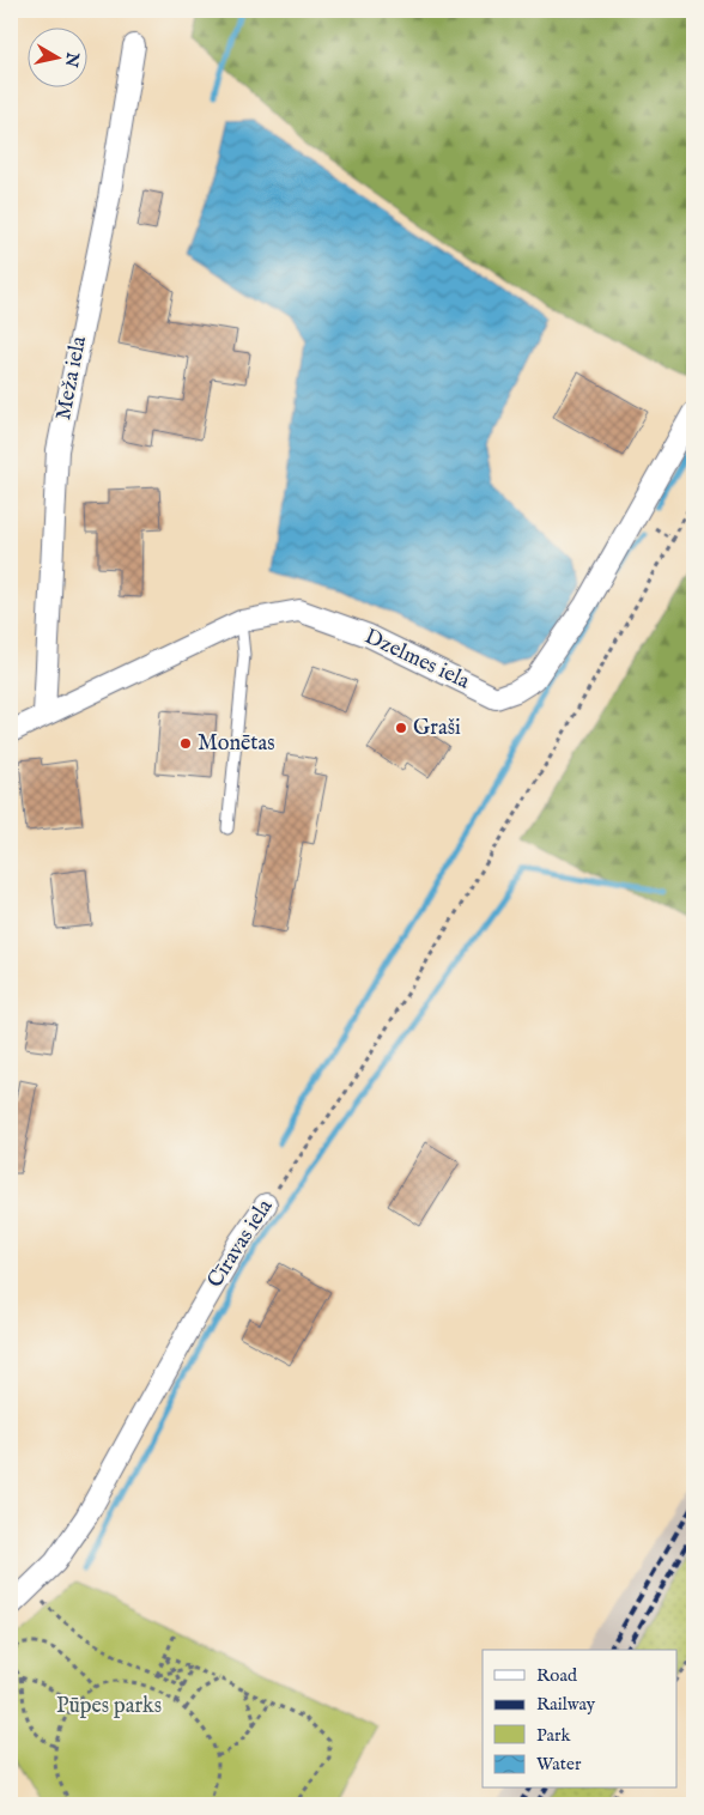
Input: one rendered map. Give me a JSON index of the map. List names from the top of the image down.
{
  "streets": {
    "street": ["Meža iela", "Dzelmes iela", "Cīravas iela"]
  },
  "crossings": [
    ["Meža iela", "Dzelmes iela"]
  ],
  "parks": ["Pūpes parks"],
  "places": ["Graši", "Monētas"],
  "legend": [
    "Road",
    "Railway",
    "Park",
    "Water"
  ],
  "north": "right"
}
